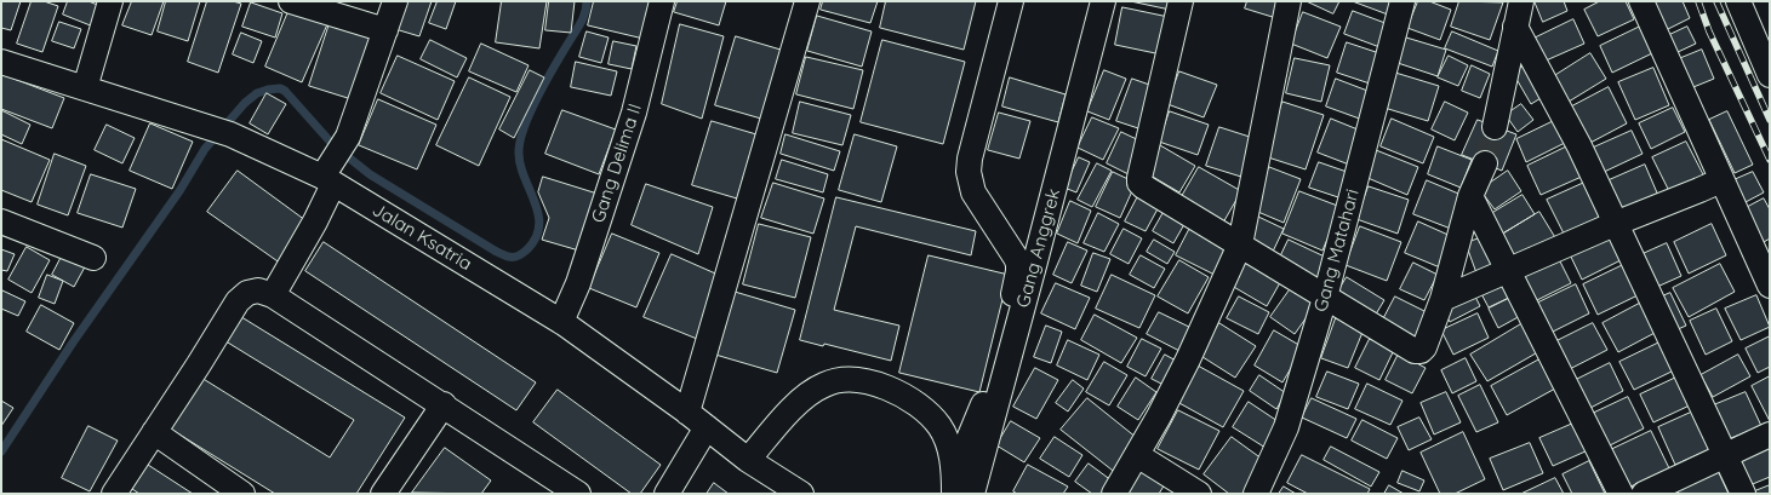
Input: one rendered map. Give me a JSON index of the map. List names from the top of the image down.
{
  "streets": {
    "street": [
      "Gang Delima II",
      "Jalan Ksatria",
      "Gang Anggrek",
      "Gang Matahari"
    ]
  },
  "crossings": [
    ["Gang Delima II", "Jalan Ksatria"]
  ]
}
